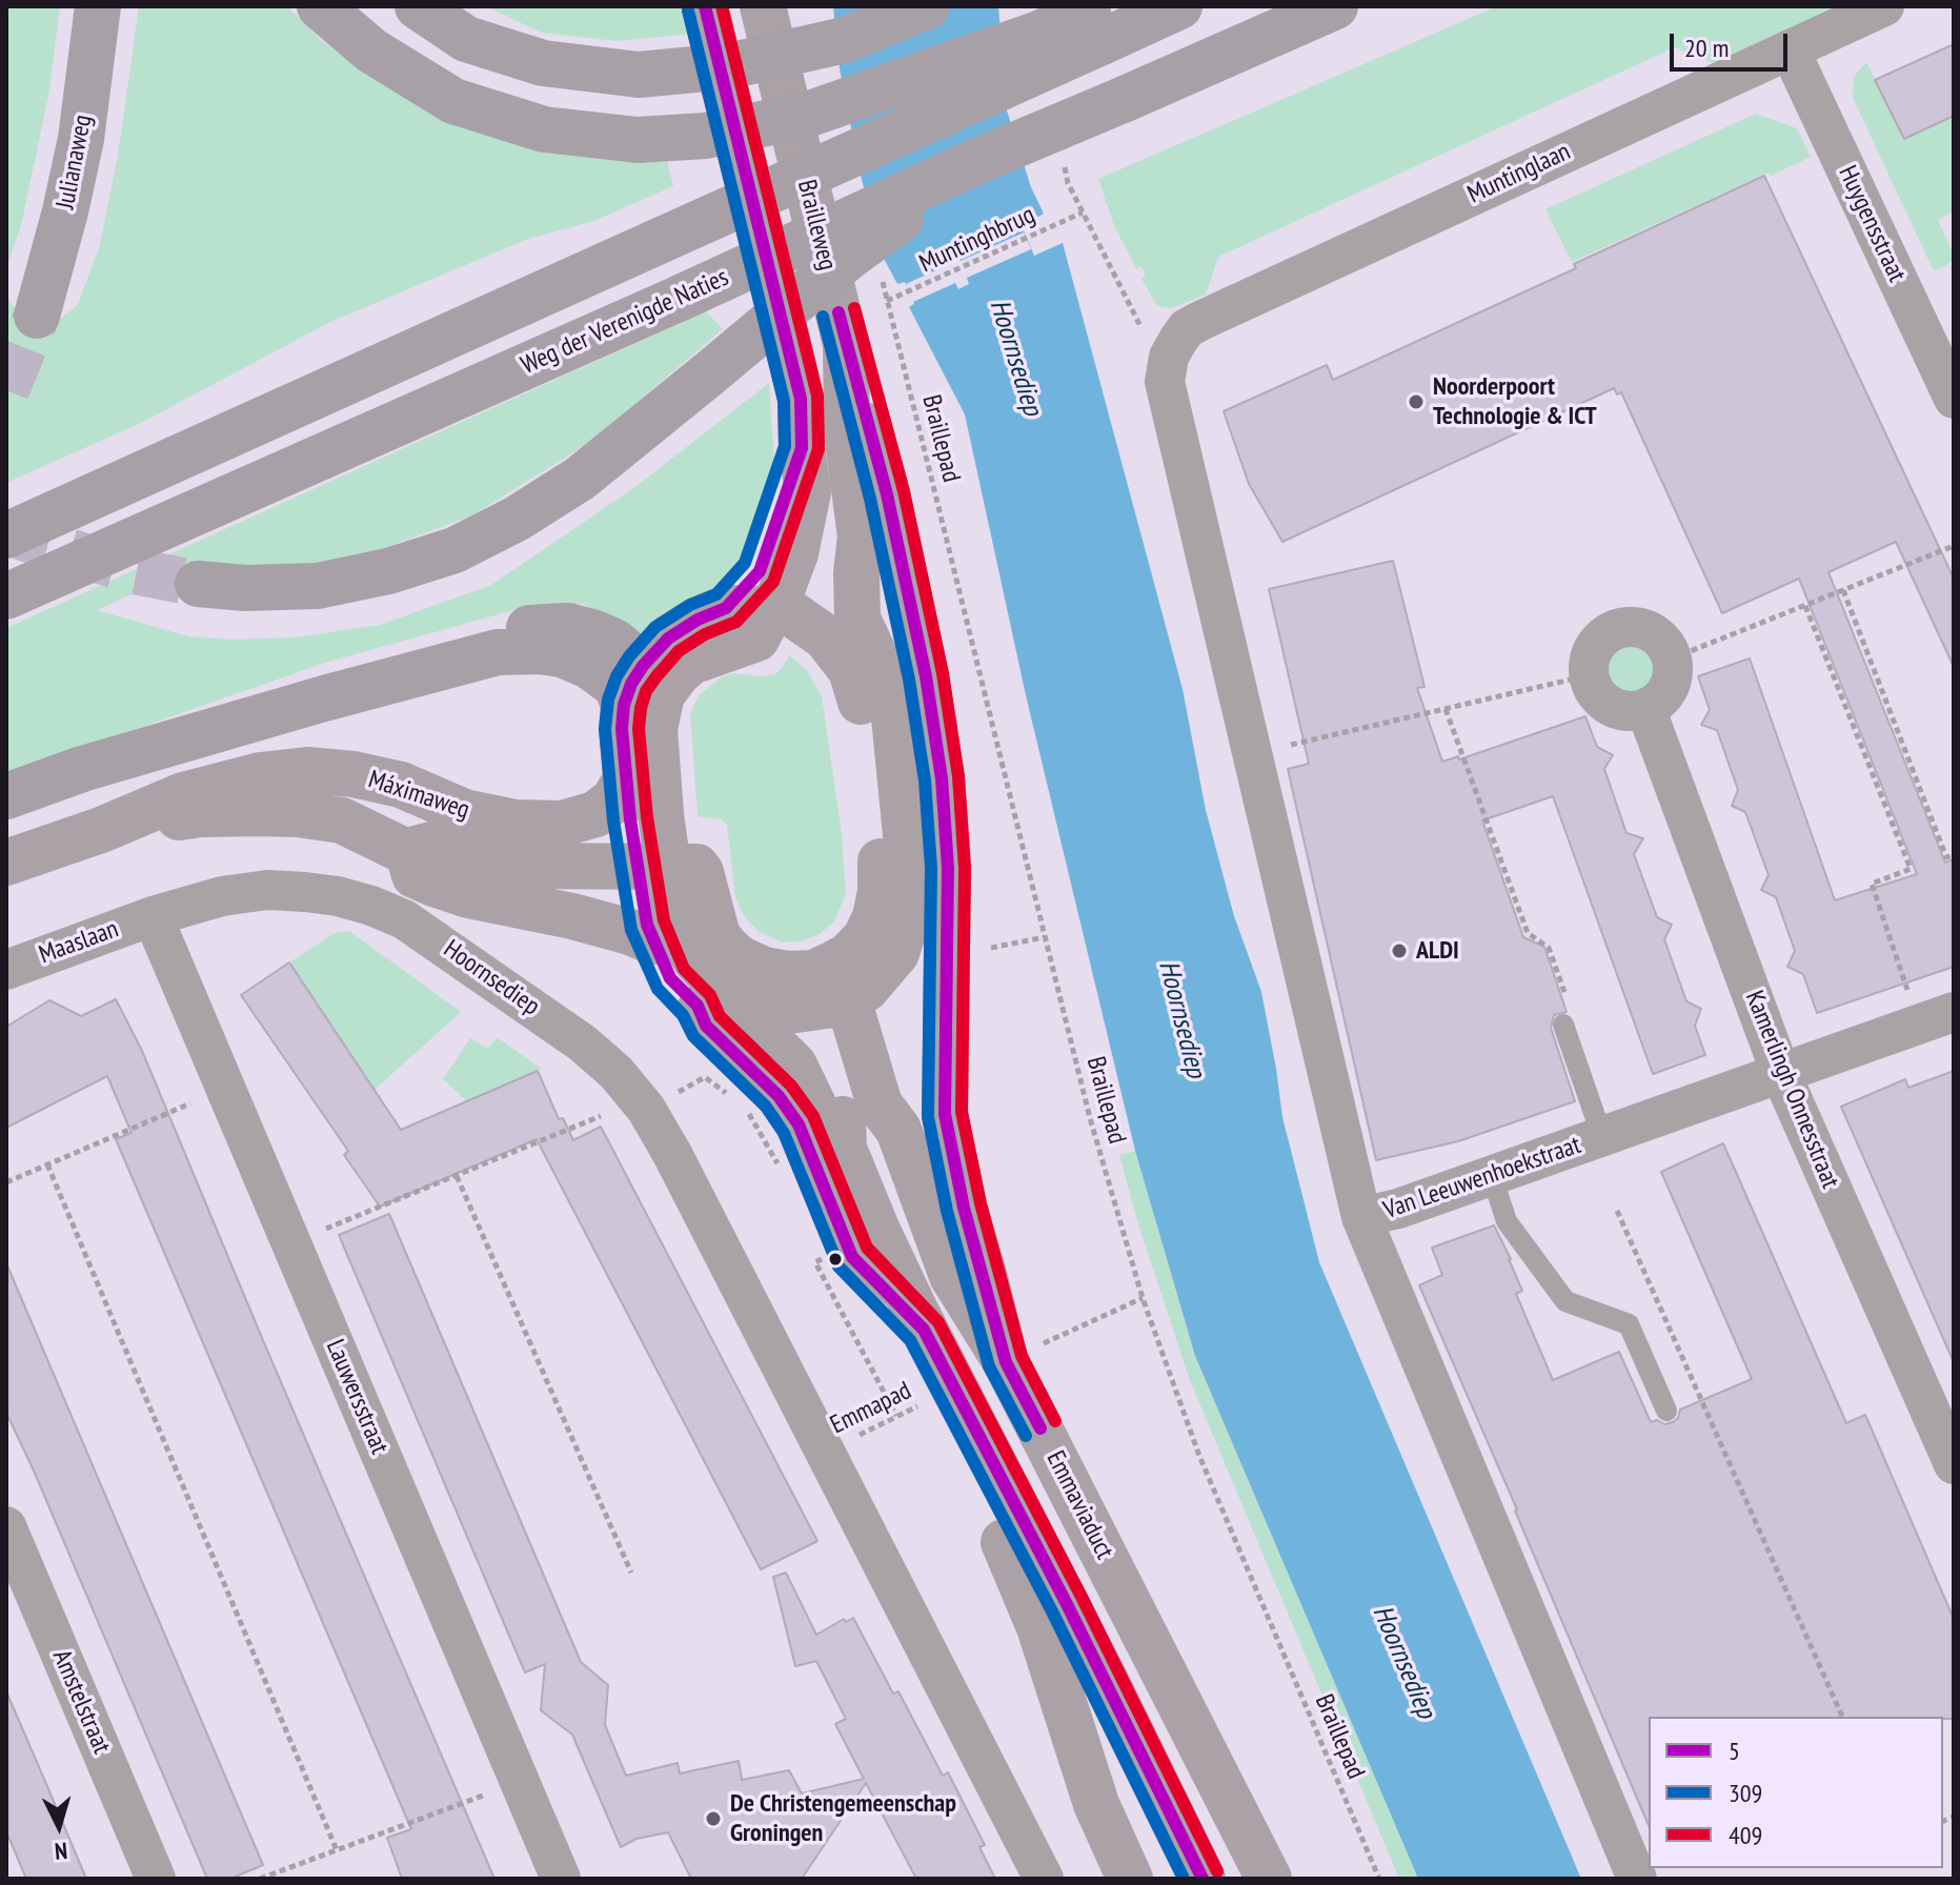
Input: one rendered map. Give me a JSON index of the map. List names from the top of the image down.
{
  "streets": {
    "highway": ["Julianaweg", "Weg der Verenigde Naties"],
    "main road": ["Brailleweg", "Máximaweg", "Emmaviaduct"],
    "street": [
      "Muntinglaan",
      "Huygensstraat",
      "Maaslaan",
      "Hoornsediep",
      "Kamerlingh Onnesstraat",
      "Van Leeuwenhoekstraat",
      "Lauwersstraat",
      "Amstelstraat"
    ],
    "path": ["Muntinghbrug", "Braillepad", "Emmapad"]
  },
  "crossings": [
    ["Muntinglaan", "Huygensstraat"],
    ["Muntinglaan", "Muntinghbrug"],
    ["Muntinghbrug", "Braillepad"],
    ["Máximaweg", "Emmaviaduct"],
    ["Maaslaan", "Hoornsediep"],
    ["Maaslaan", "Lauwersstraat"],
    ["Hoornsediep", "Lauwersstraat"],
    ["Hoornsediep", "Emmapad"],
    ["Kamerlingh Onnesstraat", "Van Leeuwenhoekstraat"]
  ],
  "water": ["Hoornsediep"],
  "places": ["Noorderpoort Technologie & ICT", "ALDI", "De Christengemeenschap Groningen"],
  "lines": ["transit line 5", "transit line 409", "transit line 309"],
  "legend": ["5", "309", "409"],
  "scale_bar": "20 m",
  "north": "bottom"
}
